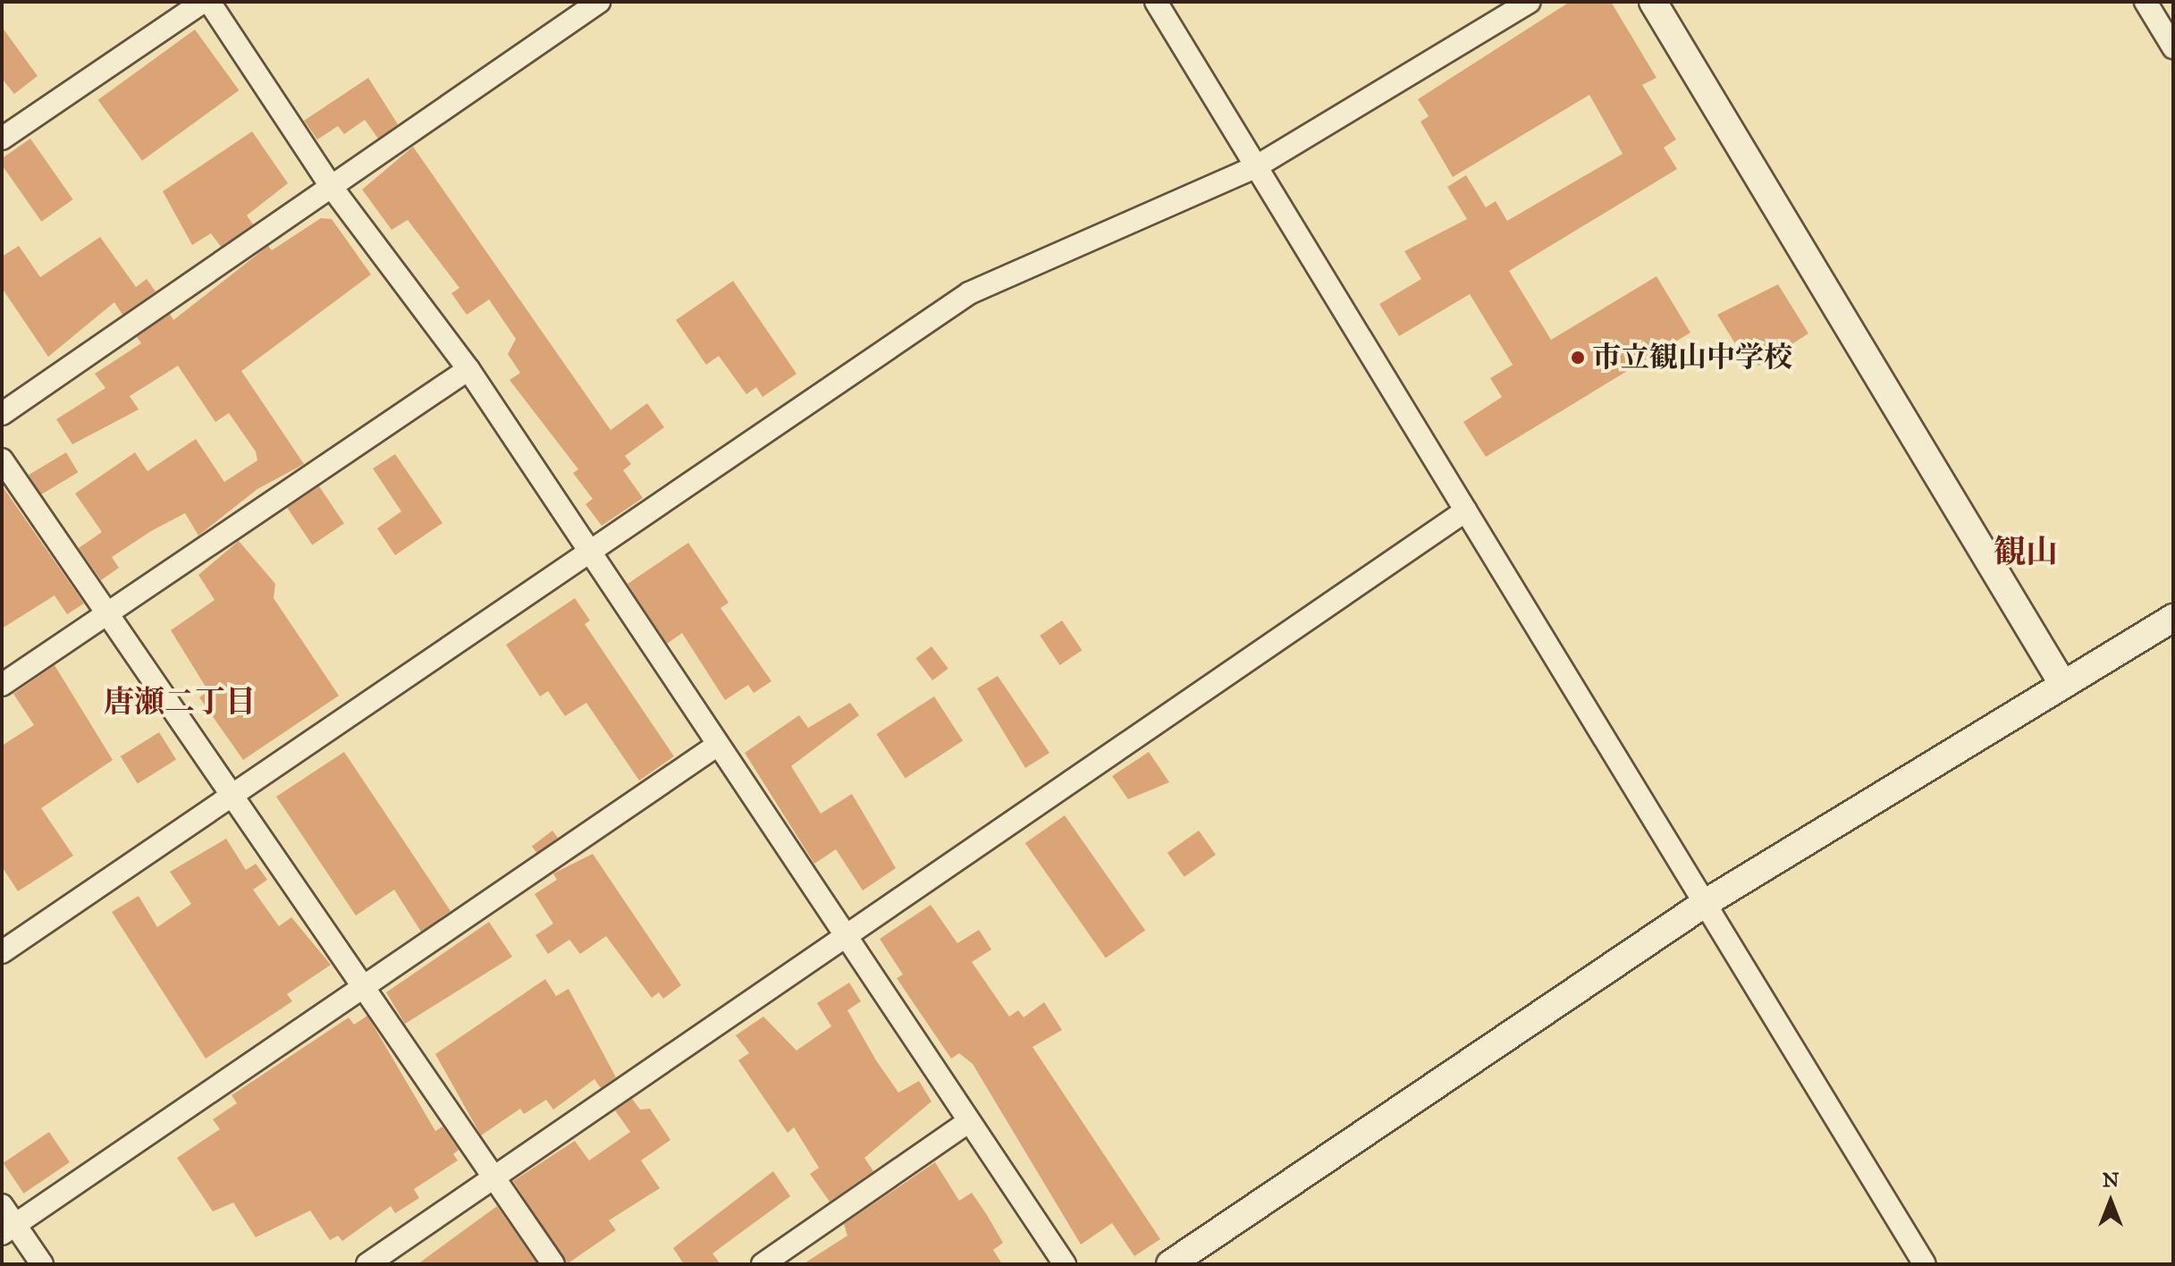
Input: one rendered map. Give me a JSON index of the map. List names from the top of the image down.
{
  "districts": ["観山", "唐瀬二丁目"],
  "places": ["市立観山中学校"],
  "north": "top"
}
